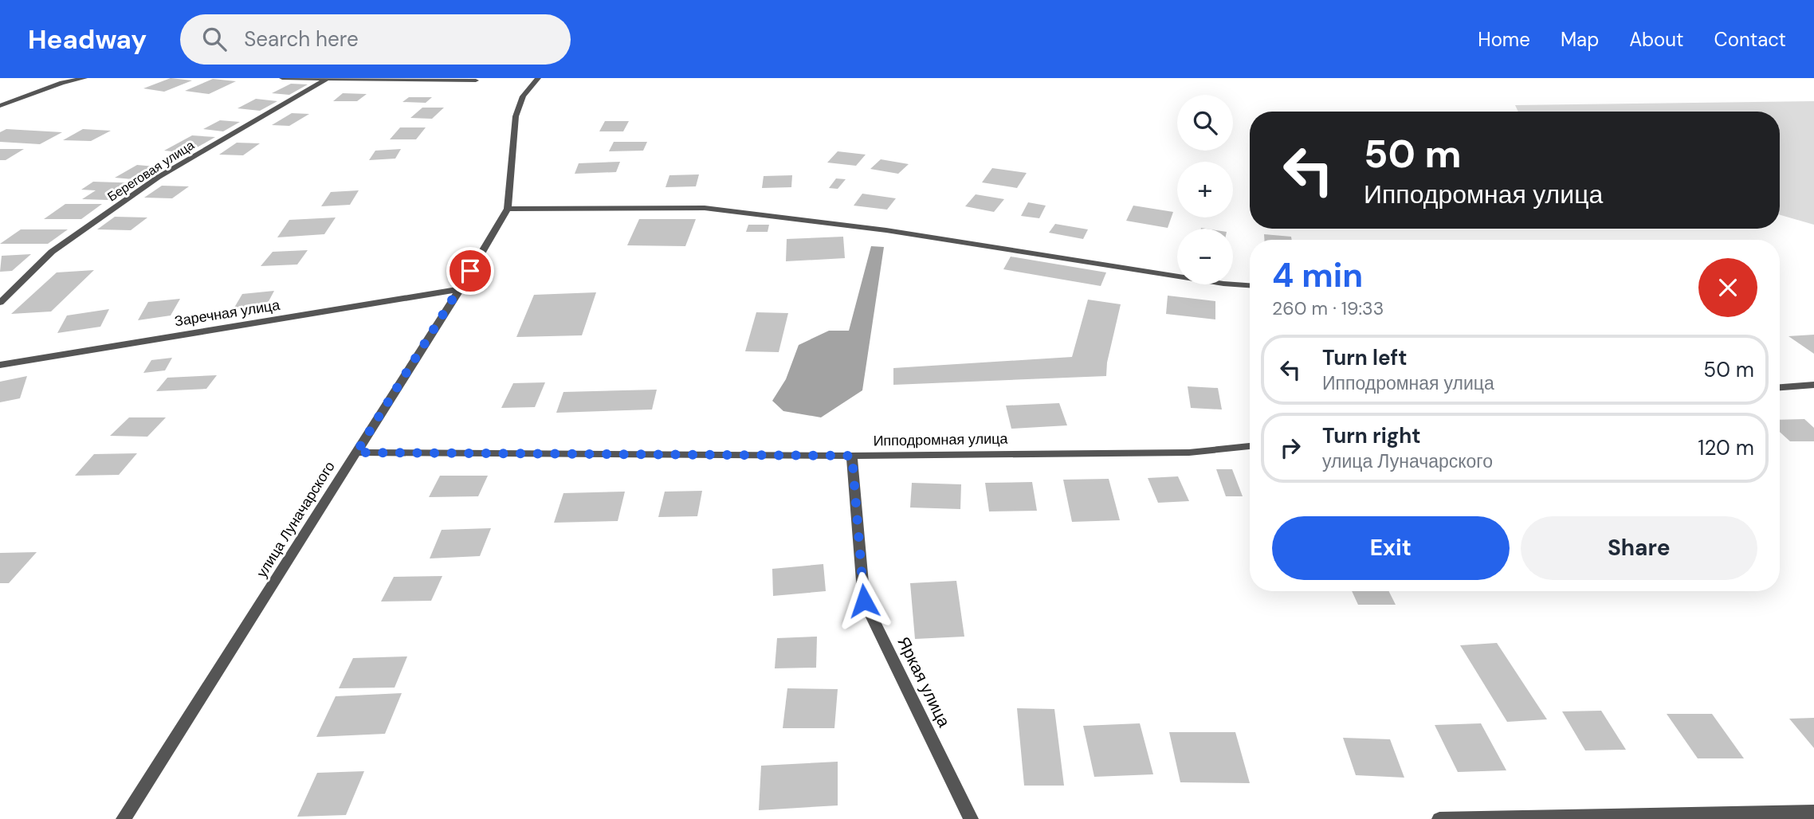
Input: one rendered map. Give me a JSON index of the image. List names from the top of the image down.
{
  "streets": {
    "street": [
      "Береговая улица",
      "Заречная улица",
      "Ипподромная улица",
      "улица Луначарского",
      "Яркая улица"
    ]
  },
  "crossings": [
    ["Заречная улица", "улица Луначарского"],
    ["Ипподромная улица", "улица Луначарского"],
    ["Ипподромная улица", "Яркая улица"]
  ],
  "page": {
    "header": "Headway",
    "search": "Search here",
    "nav": [
      "Home",
      "Map",
      "About",
      "Contact"
    ],
    "map_buttons": ["+", "−"],
    "turn": ["50 m", "Ипподромная улица"],
    "heading": ["4 min", "260 m · 19:33"],
    "list": [
      {
        "name": "Turn left",
        "note": "Ипподромная улица",
        "value": "50 m"
      },
      {
        "name": "Turn right",
        "note": "улица Луначарского",
        "value": "120 m"
      }
    ],
    "buttons": ["Exit", "Share"]
  }
}
